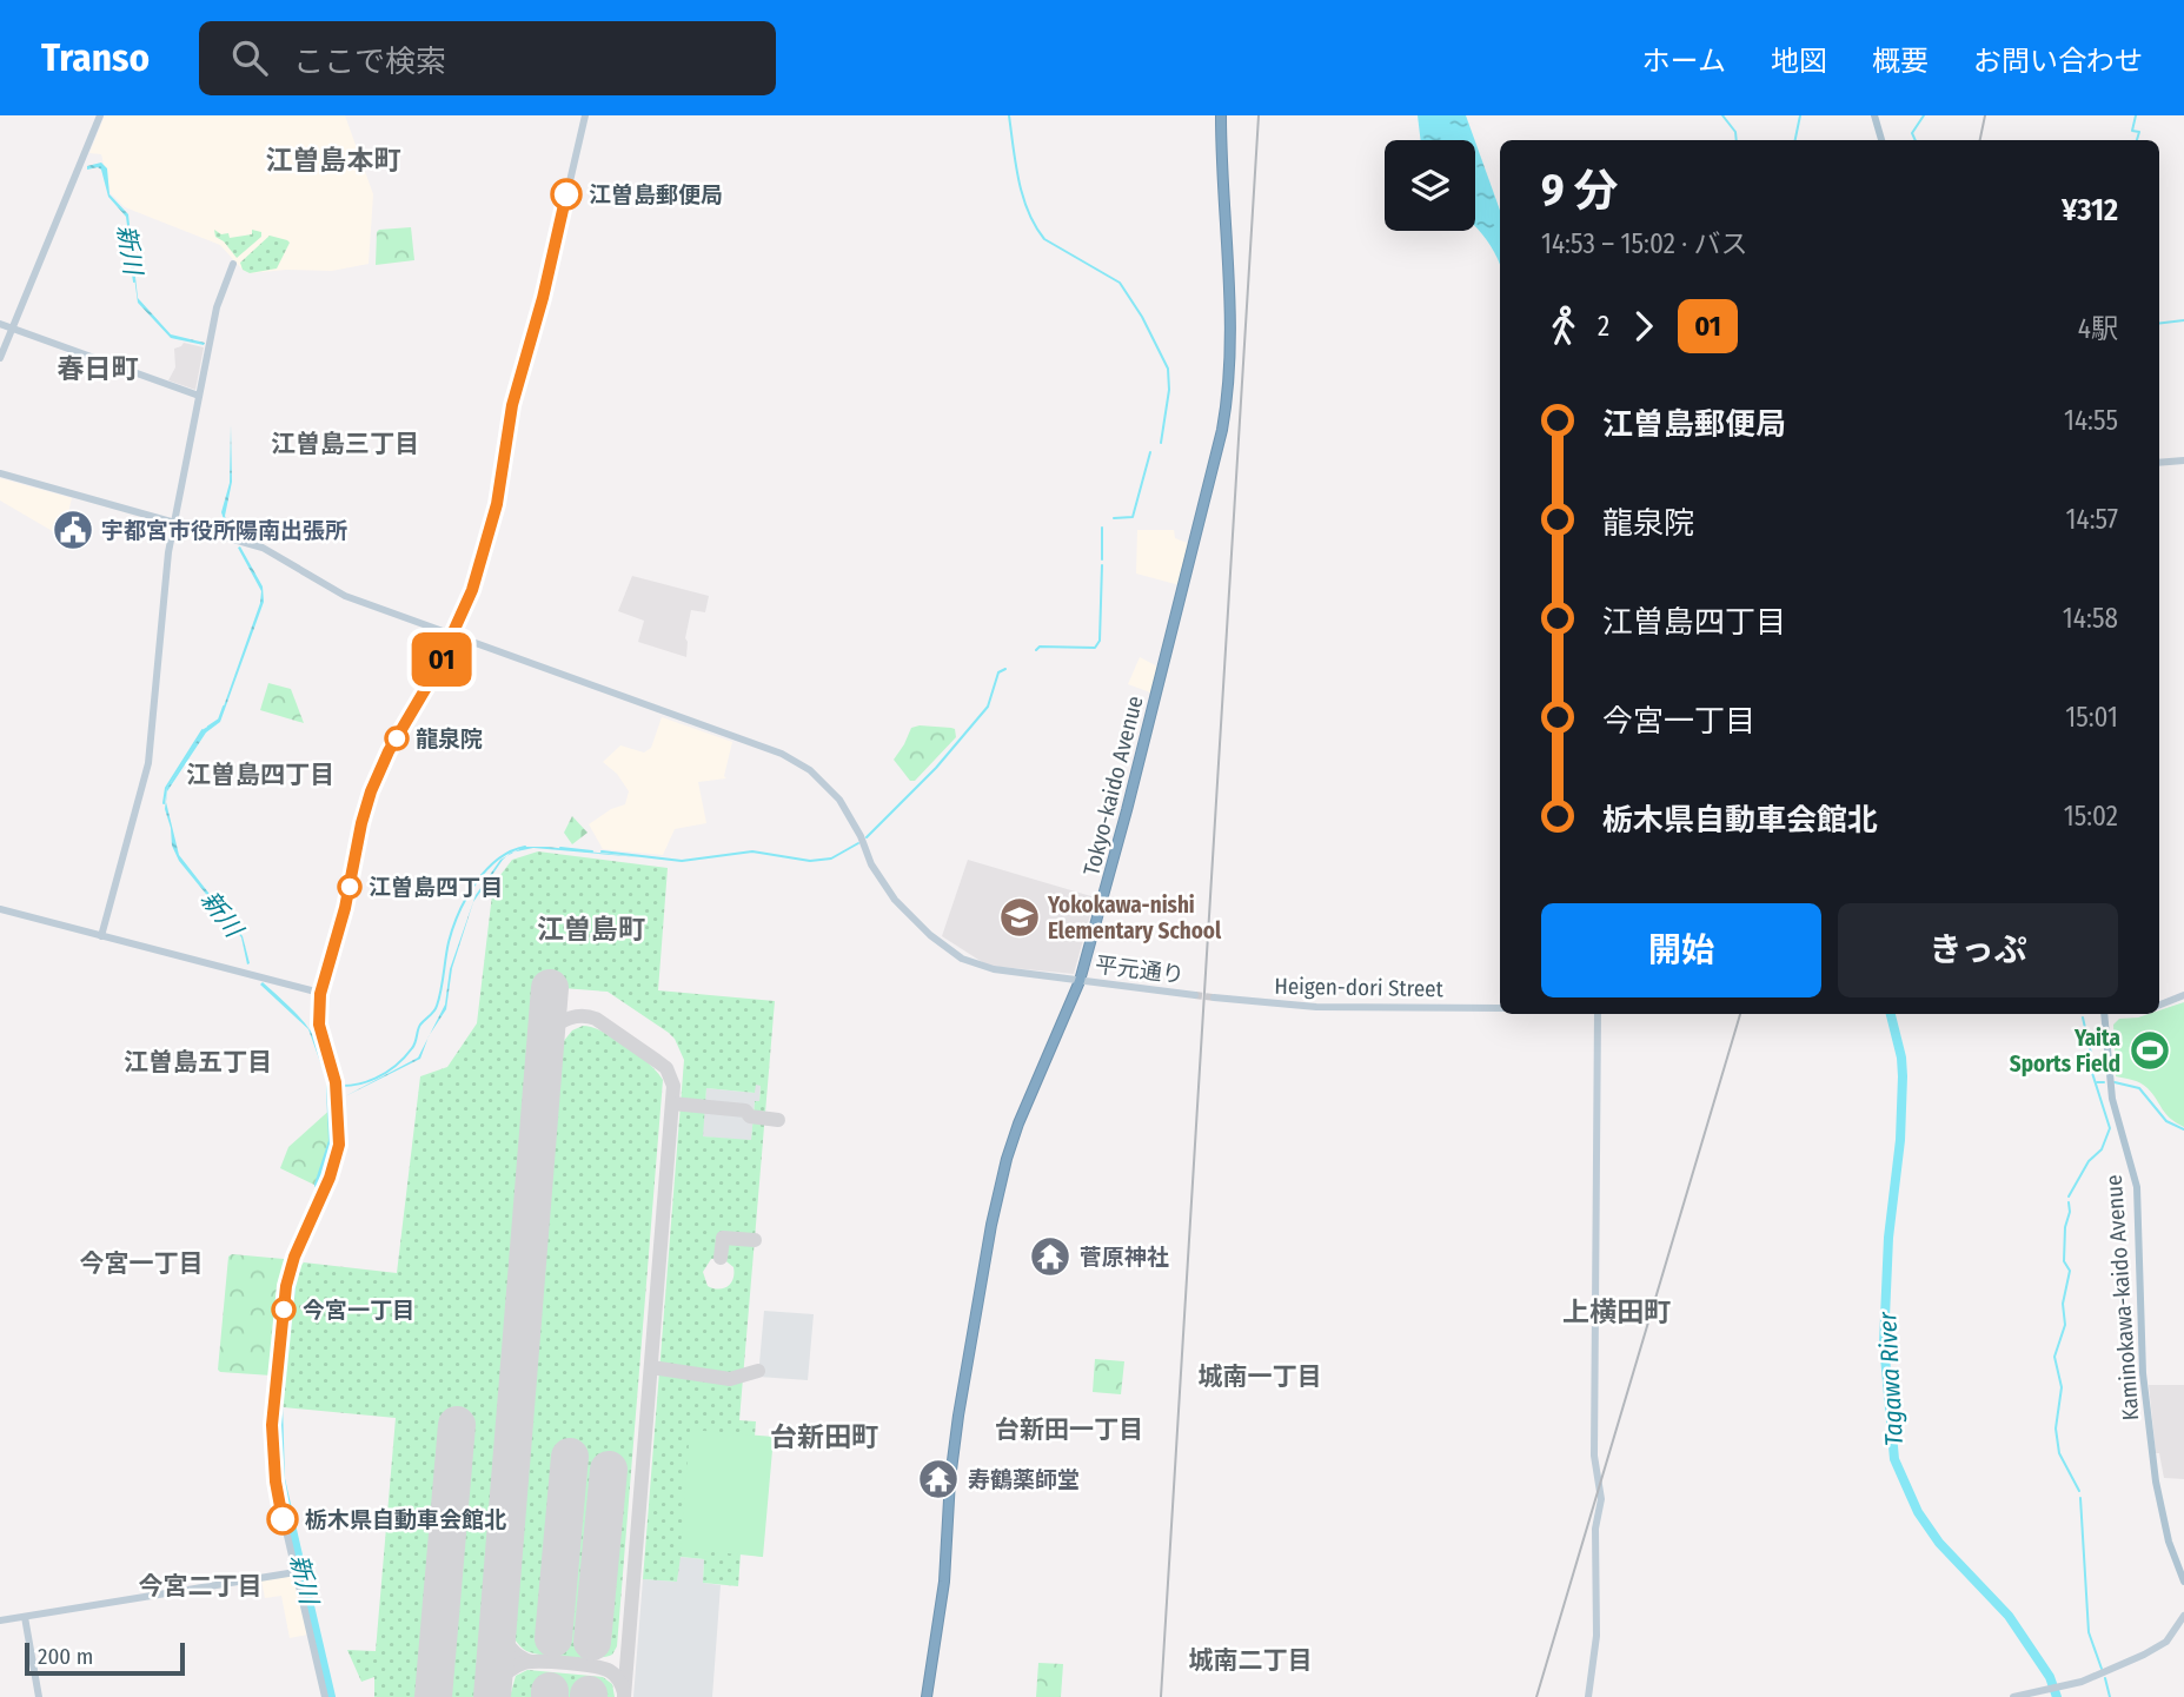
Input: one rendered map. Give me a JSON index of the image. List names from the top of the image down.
{
  "streets": {
    "highway": ["Tokyo-kaido Avenue"],
    "main road": ["Kaminokawa-kaido Avenue"],
    "street": ["平元通り", "Heigen-dori Street"]
  },
  "crossings": [
    ["Tokyo-kaido Avenue", "平元通り"]
  ],
  "districts": [
    "江曽島本町",
    "春日町",
    "江曽島三丁目",
    "江曽島四丁目",
    "江曽島町",
    "江曽島五丁目",
    "今宮一丁目",
    "上横田町",
    "城南一丁目",
    "台新田一丁目",
    "台新田町",
    "今宮二丁目",
    "城南二丁目"
  ],
  "water": ["新川", "Tagawa River"],
  "places": {
    "other": [
      "江曽島郵便局",
      "龍泉院",
      "江曽島四丁目",
      "今宮一丁目",
      "栃木県自動車会館北"
    ],
    "public building": ["宇都宮市役所陽南出張所"],
    "school or university": ["Yokokawa-nishi Elementary School"],
    "sports": ["Yaita Sports Field"],
    "temple": ["菅原神社", "寿鶴薬師堂"]
  },
  "lines": ["bus line 01"],
  "scale_bar": "200 m",
  "page": {
    "header": "Transo",
    "search": "ここで検索",
    "nav": [
      "ホーム",
      "地図",
      "概要",
      "お問い合わせ"
    ],
    "on_map": "01",
    "heading": ["9 分", "14:53 – 15:02 · バス", "¥312"],
    "legs": ["2", "01", "4駅"],
    "list": [
      {
        "name": "江曽島郵便局",
        "value": "14:55"
      },
      {
        "name": "龍泉院",
        "value": "14:57"
      },
      {
        "name": "江曽島四丁目",
        "value": "14:58"
      },
      {
        "name": "今宮一丁目",
        "value": "15:01"
      },
      {
        "name": "栃木県自動車会館北",
        "value": "15:02"
      }
    ],
    "buttons": ["開始", "きっぷ"],
    "scale": "200 m"
  }
}
